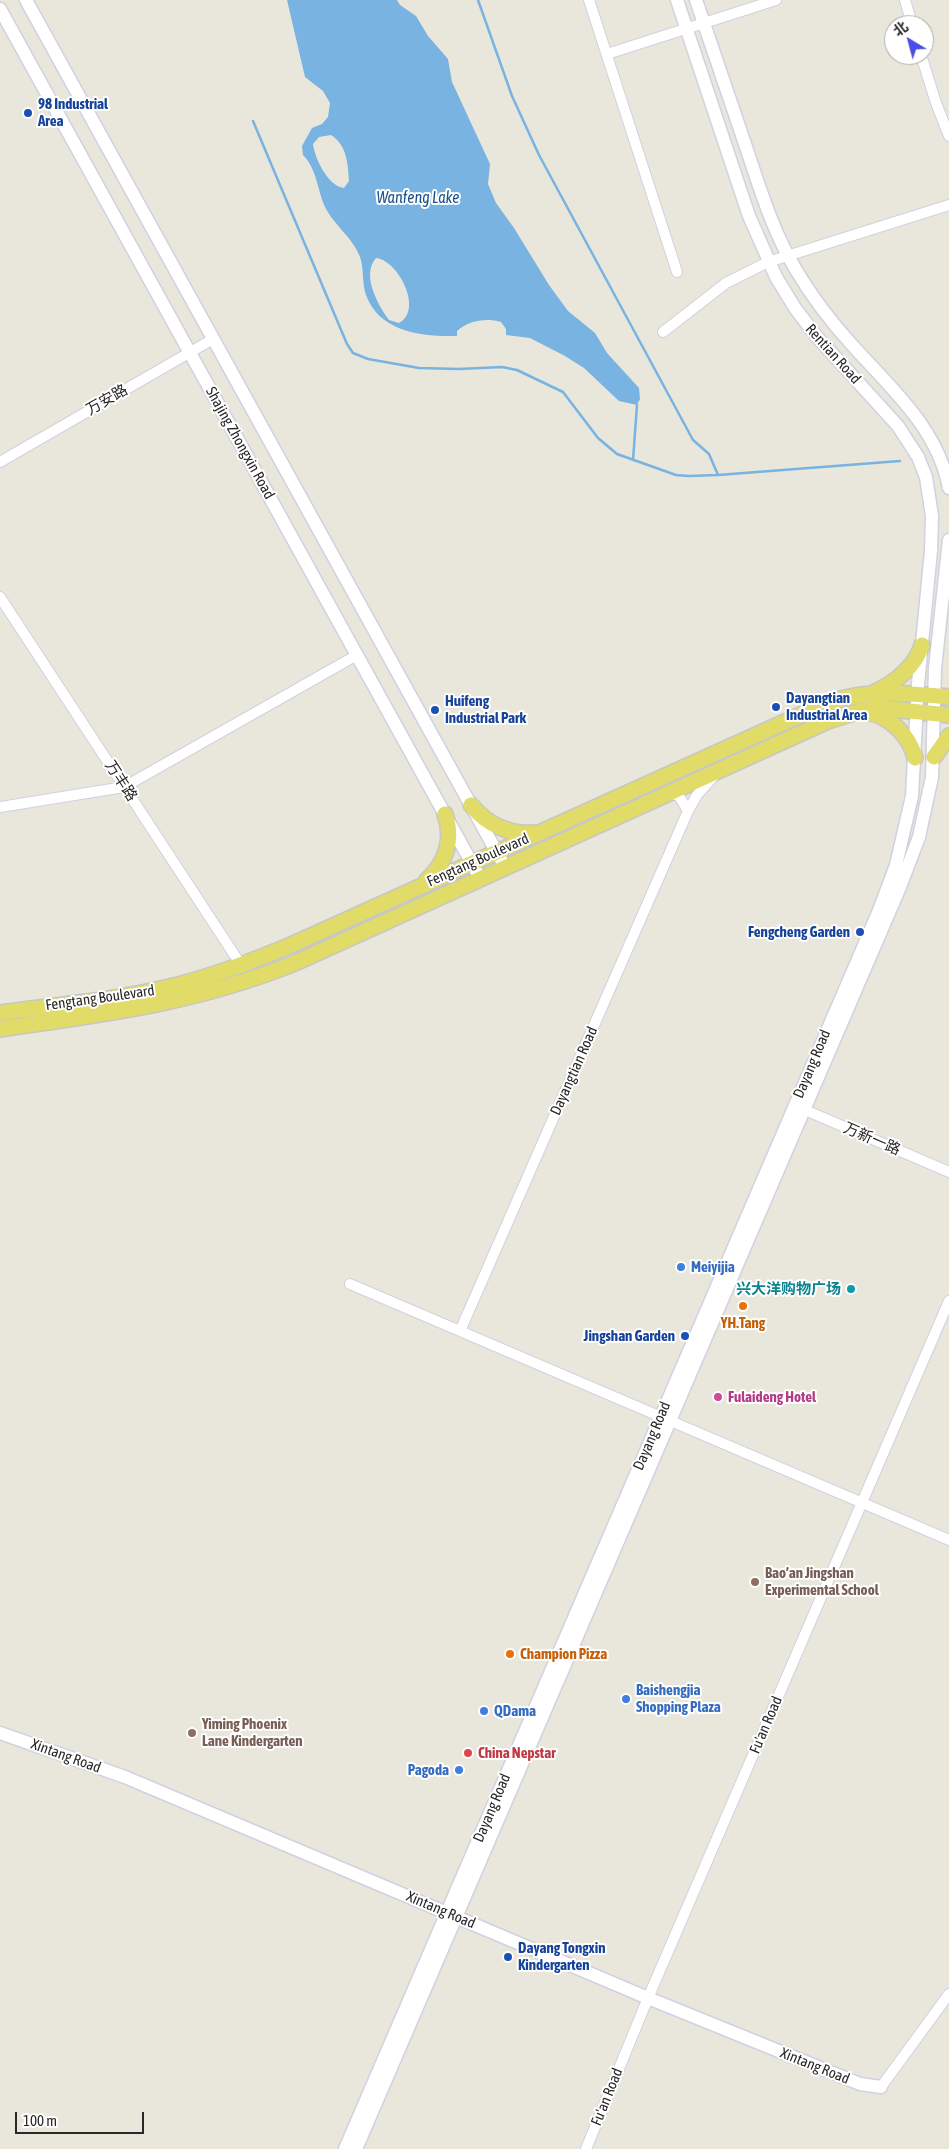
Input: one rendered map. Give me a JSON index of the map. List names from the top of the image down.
{
  "streets": {
    "main road": ["Fengtang Boulevard"],
    "street": [
      "Rentian Road",
      "万安路",
      "Shajing Zhongxin Road",
      "万丰路",
      "Dayang Road",
      "Dayangtian Road",
      "万新一路",
      "Fu'an Road",
      "Xintang Road"
    ]
  },
  "crossings": [
    ["Rentian Road", "Fengtang Boulevard"],
    ["Rentian Road", "Dayang Road"],
    ["万安路", "Shajing Zhongxin Road"],
    ["Shajing Zhongxin Road", "Fengtang Boulevard"],
    ["万丰路", "Fengtang Boulevard"],
    ["Fengtang Boulevard", "Dayang Road"],
    ["Fengtang Boulevard", "Dayangtian Road"],
    ["Dayang Road", "万新一路"],
    ["Dayang Road", "Xintang Road"],
    ["Fu'an Road", "Xintang Road"]
  ],
  "water": ["Wanfeng Lake"],
  "places": [
    "98 Industrial Area",
    "Dayangtian Industrial Area",
    "Huifeng Industrial Park",
    "Fengcheng Garden",
    "Meiyijia",
    "兴大洋购物广场",
    "YH.Tang",
    "Jingshan Garden",
    "Fulaideng Hotel",
    "Bao’an Jingshan Experimental School",
    "Champion Pizza",
    "Baishengjia Shopping Plaza",
    "QDama",
    "Yiming Phoenix Lane Kindergarten",
    "China Nepstar",
    "Pagoda",
    "Dayang Tongxin Kindergarten"
  ],
  "scale_bar": "100 m",
  "north": "top left"
}
